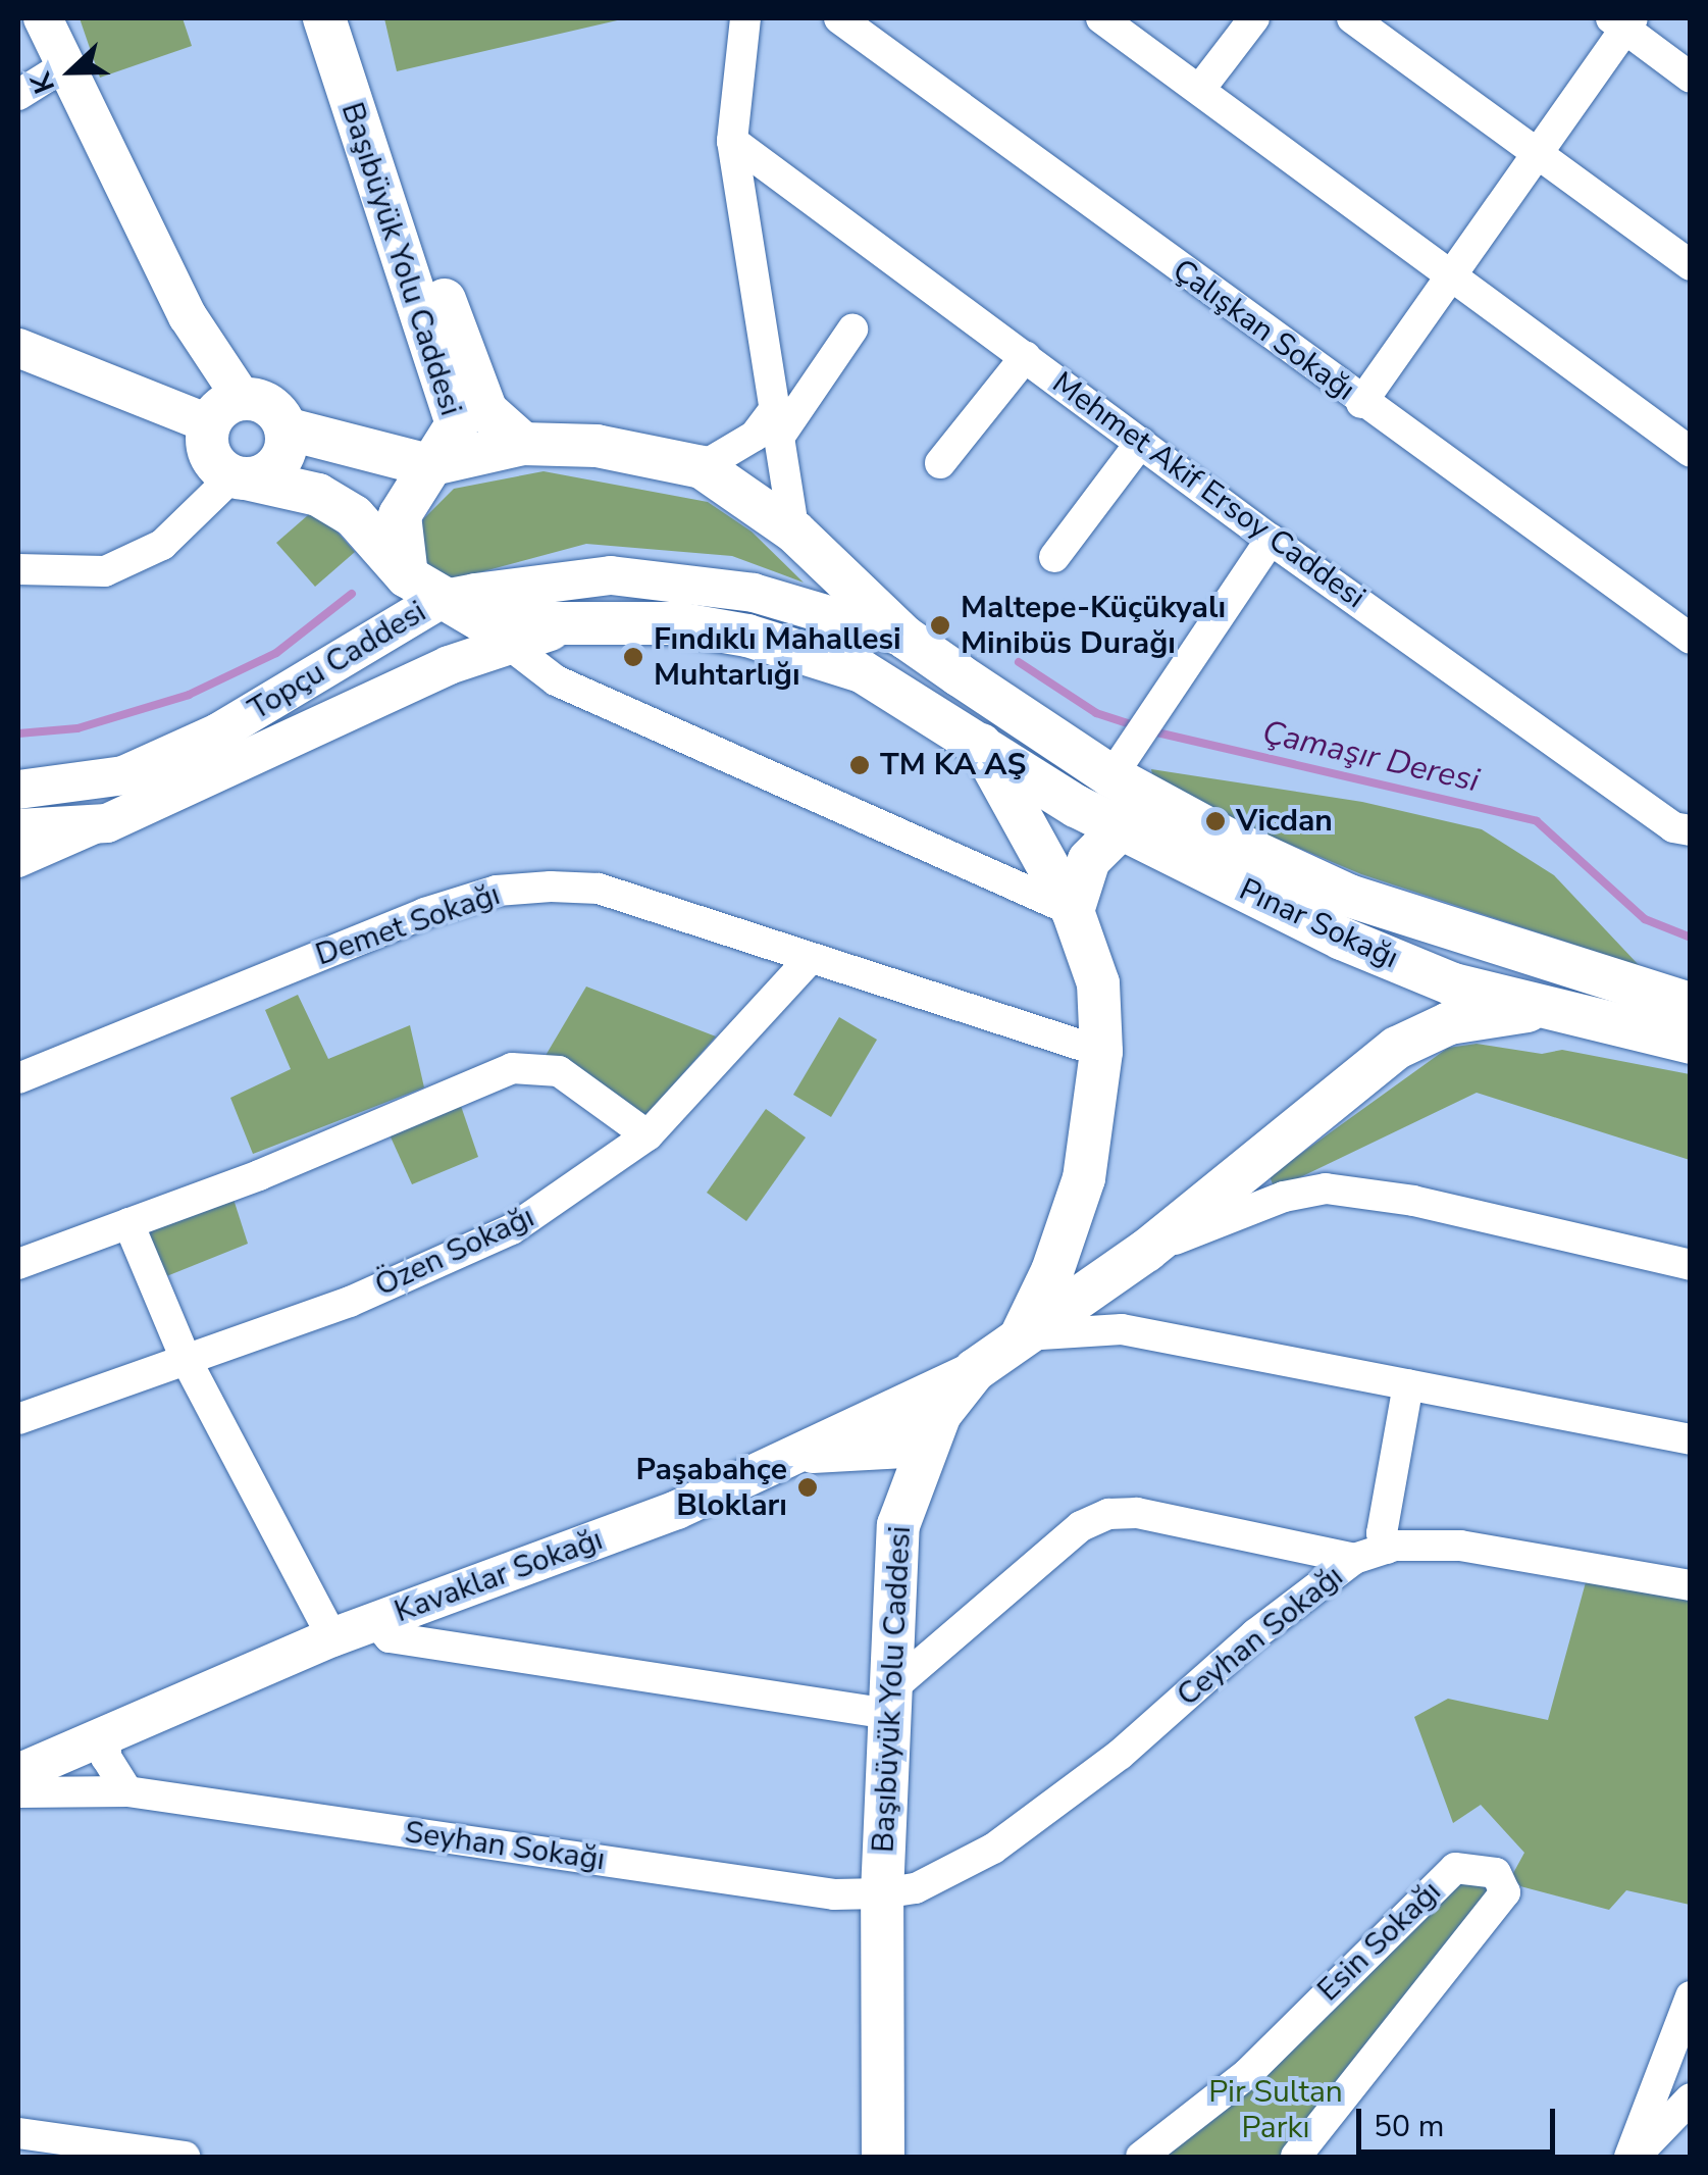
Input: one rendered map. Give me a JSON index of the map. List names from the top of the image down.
{
  "streets": {
    "main road": ["Başıbüyük Yolu Caddesi", "Pınar Sokağı"],
    "street": [
      "Çalışkan Sokağı",
      "Mehmet Akif Ersoy Caddesi",
      "Topçu Caddesi",
      "Demet Sokağı",
      "Özen Sokağı",
      "Kavaklar Sokağı",
      "Ceyhan Sokağı",
      "Seyhan Sokağı",
      "Esin Sokağı"
    ]
  },
  "crossings": [
    ["Başıbüyük Yolu Caddesi", "Topçu Caddesi"],
    ["Başıbüyük Yolu Caddesi", "Pınar Sokağı"],
    ["Başıbüyük Yolu Caddesi", "Demet Sokağı"],
    ["Başıbüyük Yolu Caddesi", "Kavaklar Sokağı"],
    ["Başıbüyük Yolu Caddesi", "Ceyhan Sokağı"],
    ["Başıbüyük Yolu Caddesi", "Seyhan Sokağı"],
    ["Demet Sokağı", "Özen Sokağı"],
    ["Ceyhan Sokağı", "Seyhan Sokağı"]
  ],
  "water": ["Çamaşır Deresi"],
  "parks": ["Pir Sultan Parkı"],
  "places": [
    "Maltepe-Küçükyalı Minibüs Durağı",
    "Fındıklı Mahallesi Muhtarlığı",
    "TM KA AŞ",
    "Vicdan",
    "Paşabahçe Blokları"
  ],
  "scale_bar": "50 m",
  "north": "left"
}
